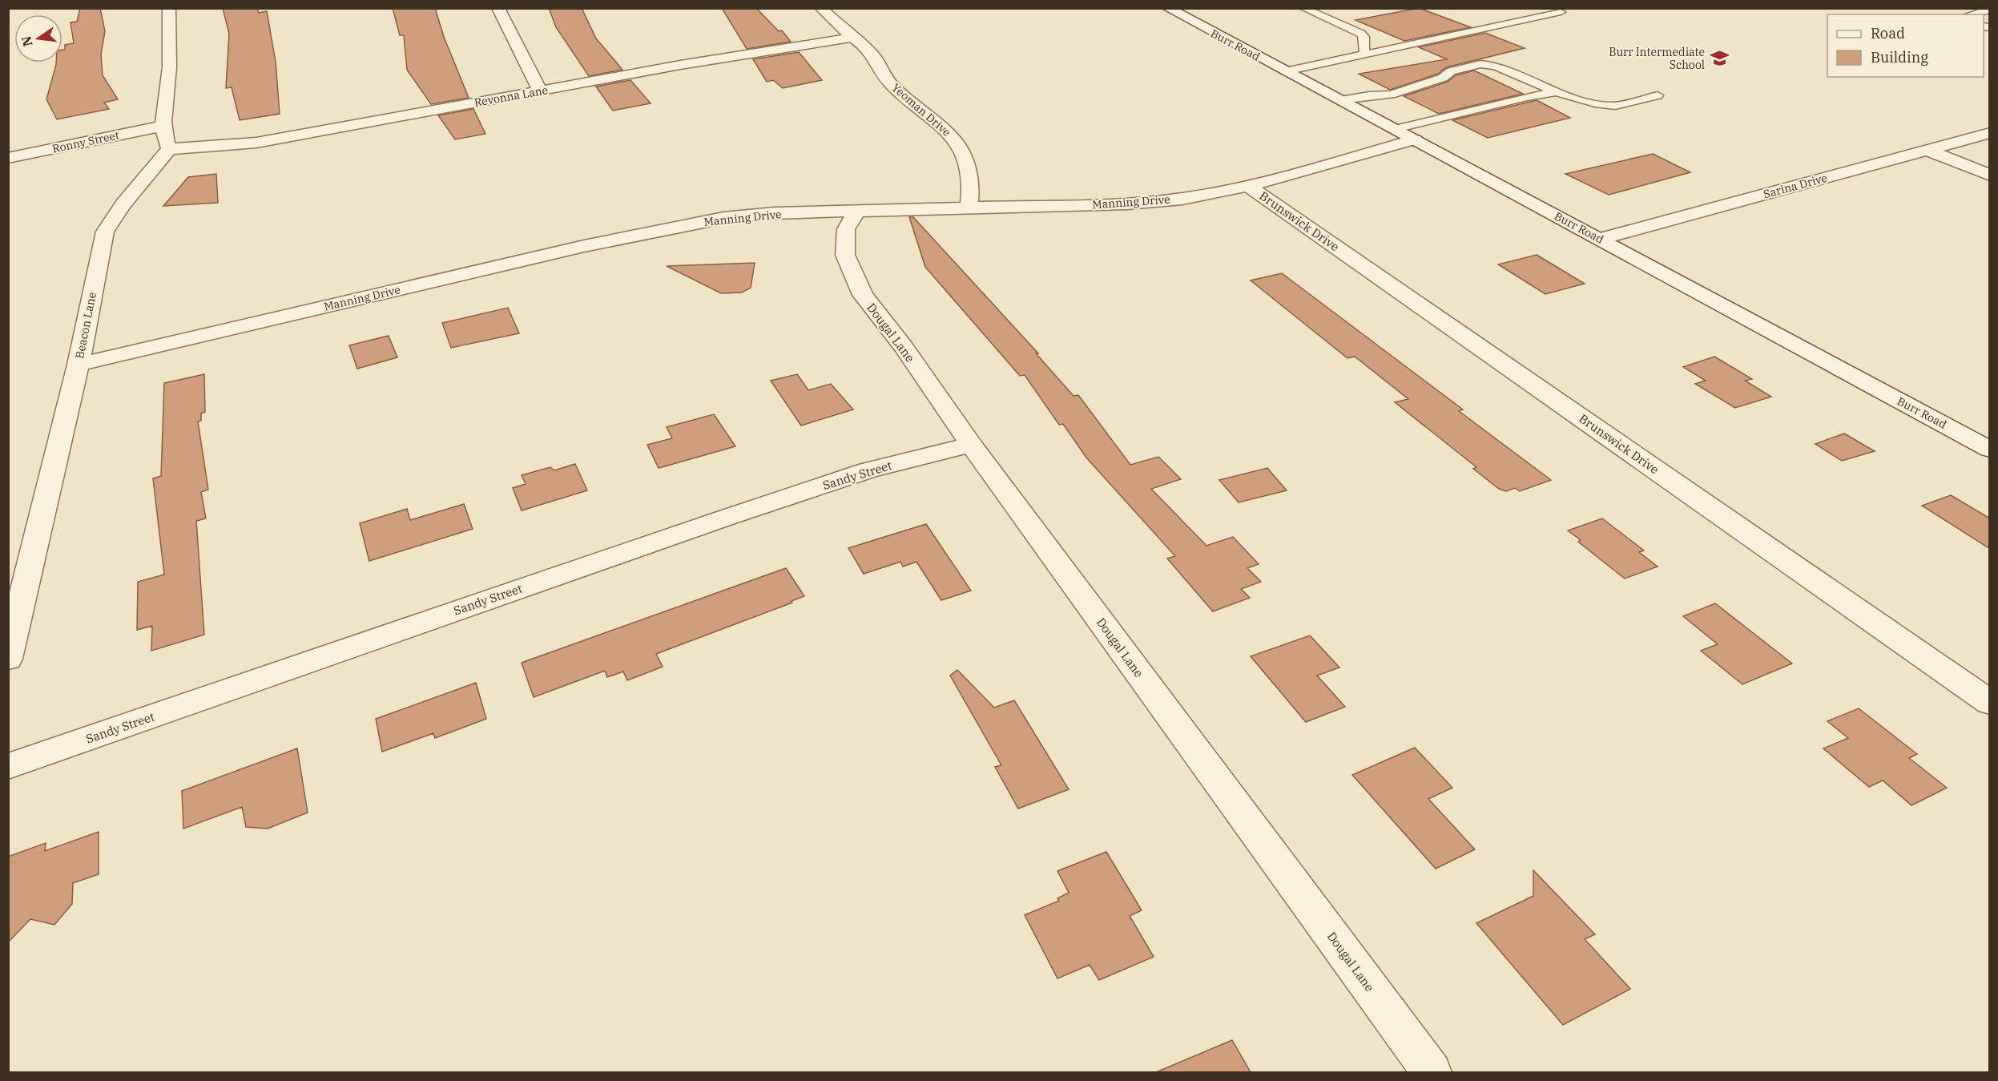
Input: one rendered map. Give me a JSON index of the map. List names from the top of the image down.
{
  "streets": {
    "street": [
      "Burr Road",
      "Revonna Lane",
      "Yeoman Drive",
      "Ronny Street",
      "Sarina Drive",
      "Manning Drive",
      "Brunswick Drive",
      "Beacon Lane",
      "Dougal Lane",
      "Sandy Street"
    ]
  },
  "crossings": [
    ["Burr Road", "Sarina Drive"],
    ["Burr Road", "Manning Drive"],
    ["Revonna Lane", "Yeoman Drive"],
    ["Revonna Lane", "Beacon Lane"],
    ["Yeoman Drive", "Manning Drive"],
    ["Manning Drive", "Brunswick Drive"],
    ["Manning Drive", "Beacon Lane"],
    ["Manning Drive", "Dougal Lane"],
    ["Dougal Lane", "Sandy Street"]
  ],
  "places": {
    "school or university": ["Burr Intermediate School"]
  },
  "legend": ["Road", "Building"],
  "north": "left"
}
